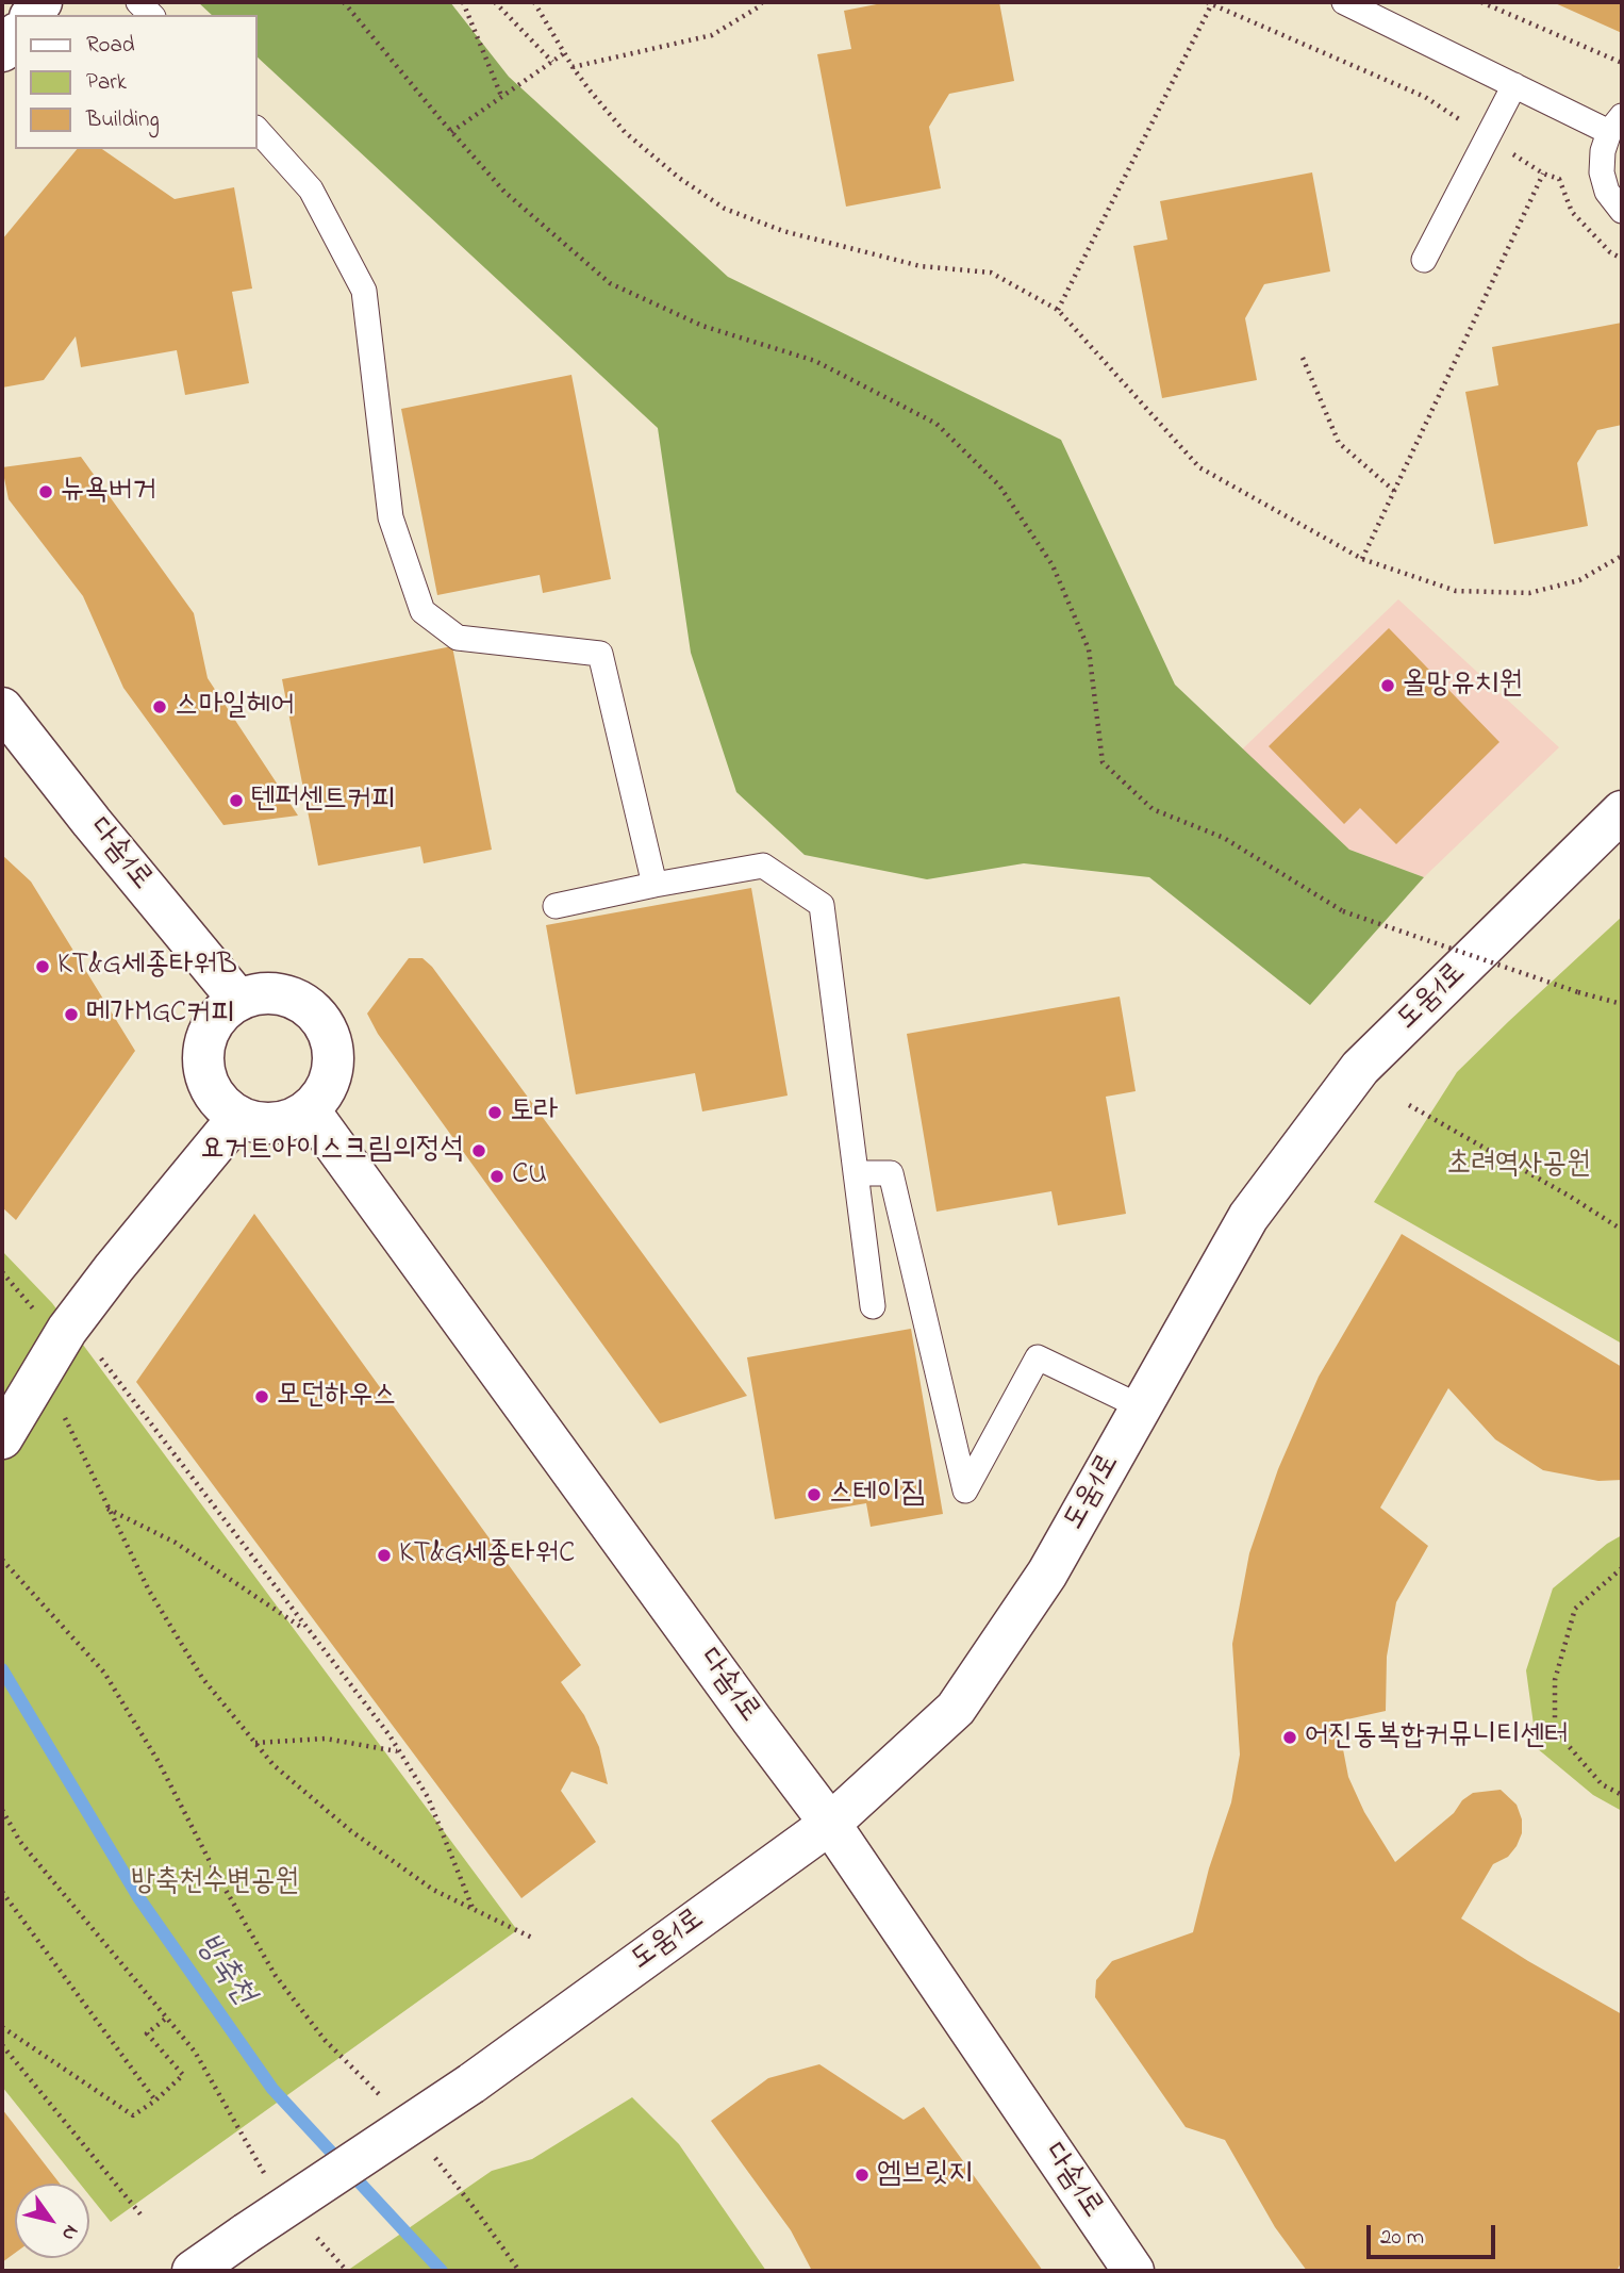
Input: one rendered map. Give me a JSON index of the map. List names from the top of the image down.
{
  "streets": {
    "street": ["다솜1로", "도움1로"]
  },
  "crossings": [
    ["다솜1로", "도움1로"]
  ],
  "water": ["방축천"],
  "parks": ["초려역사공원", "방축천수변공원"],
  "places": [
    "뉴욕버거",
    "올망유치원",
    "스마일헤어",
    "텐퍼센트커피",
    "KT&G세종타워B",
    "메가MGC커피",
    "토라",
    "요거트아이스크림의정석",
    "CU",
    "모던하우스",
    "스테이짐",
    "KT&G세종타워C",
    "어진동복합커뮤니티센터",
    "엠브릿지"
  ],
  "legend": ["Road", "Park", "Building"],
  "scale_bar": "20 m",
  "north": "bottom right"
}
